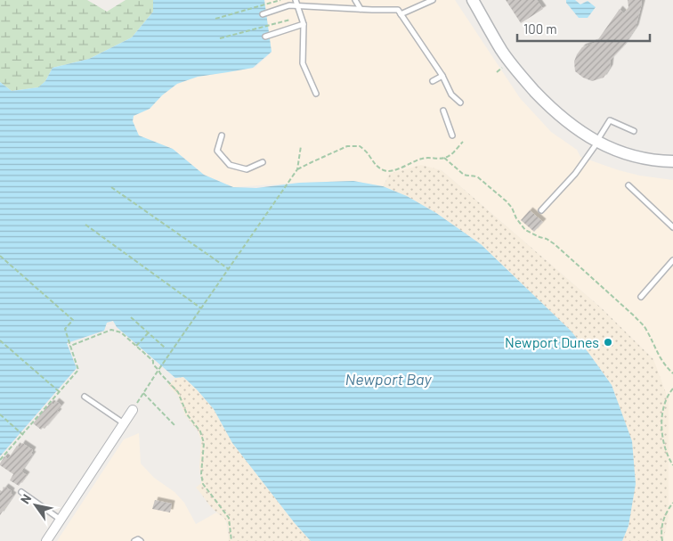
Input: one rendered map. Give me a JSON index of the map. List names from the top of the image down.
{
  "water": ["Newport Bay"],
  "places": ["Newport Dunes"],
  "scale_bar": "100 m",
  "north": "top left"
}
